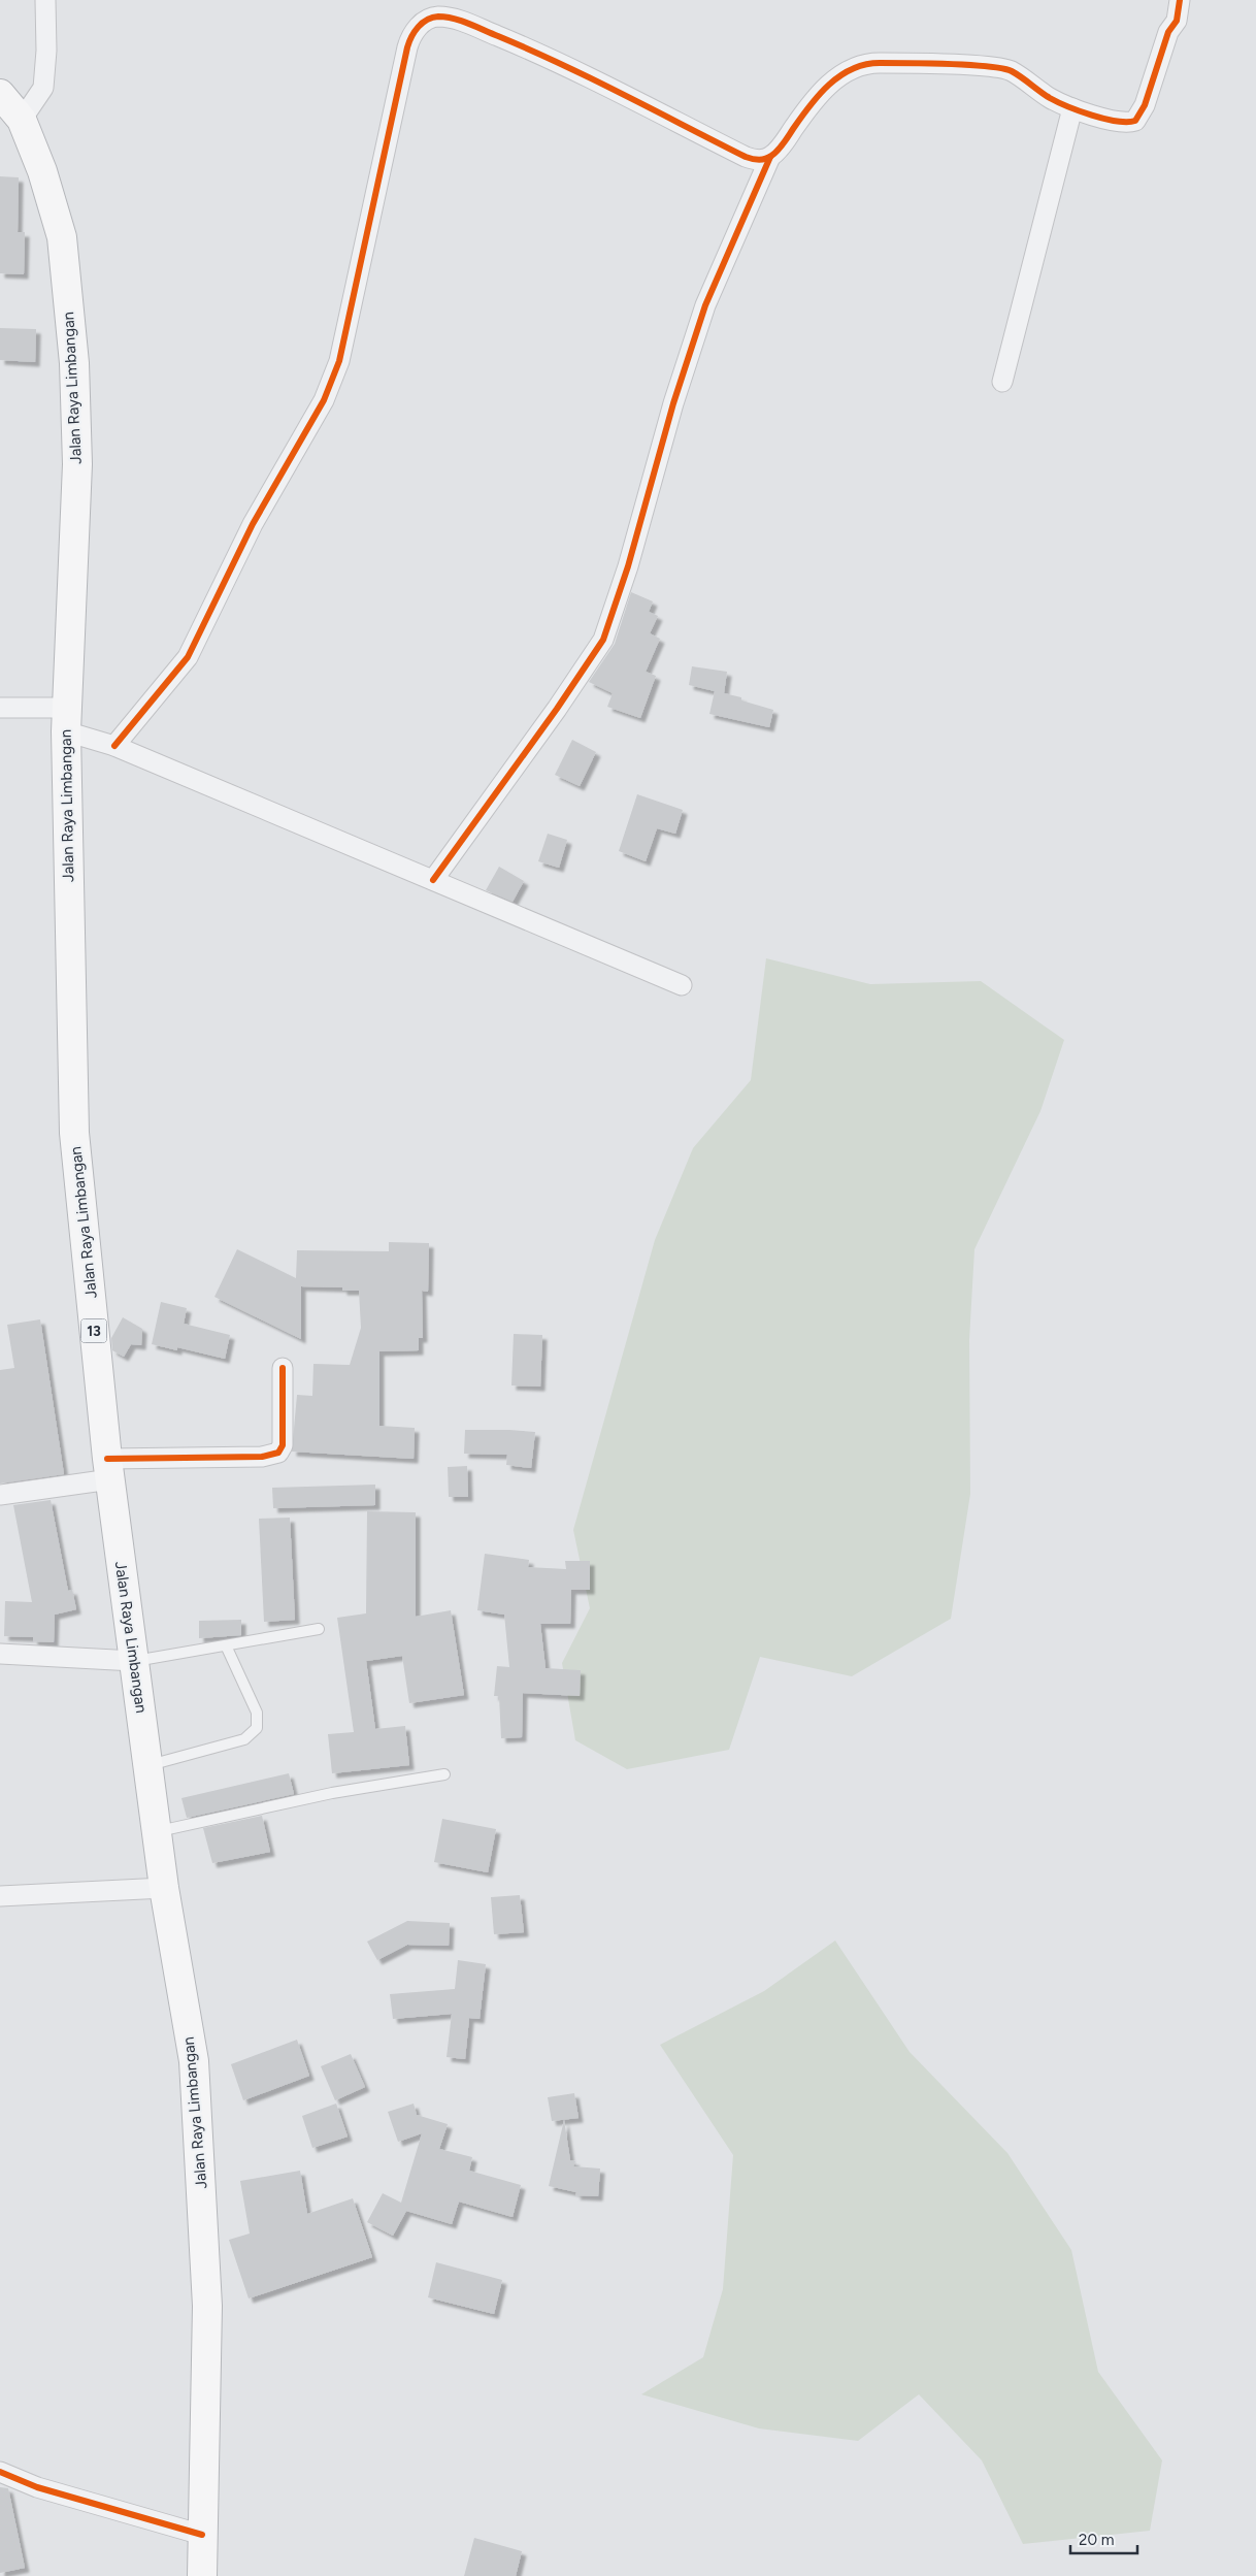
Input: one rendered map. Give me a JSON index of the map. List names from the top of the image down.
{
  "streets": {
    "highway": ["Jalan Raya Limbangan", "13"]
  },
  "scale_bar": "20 m"
}
